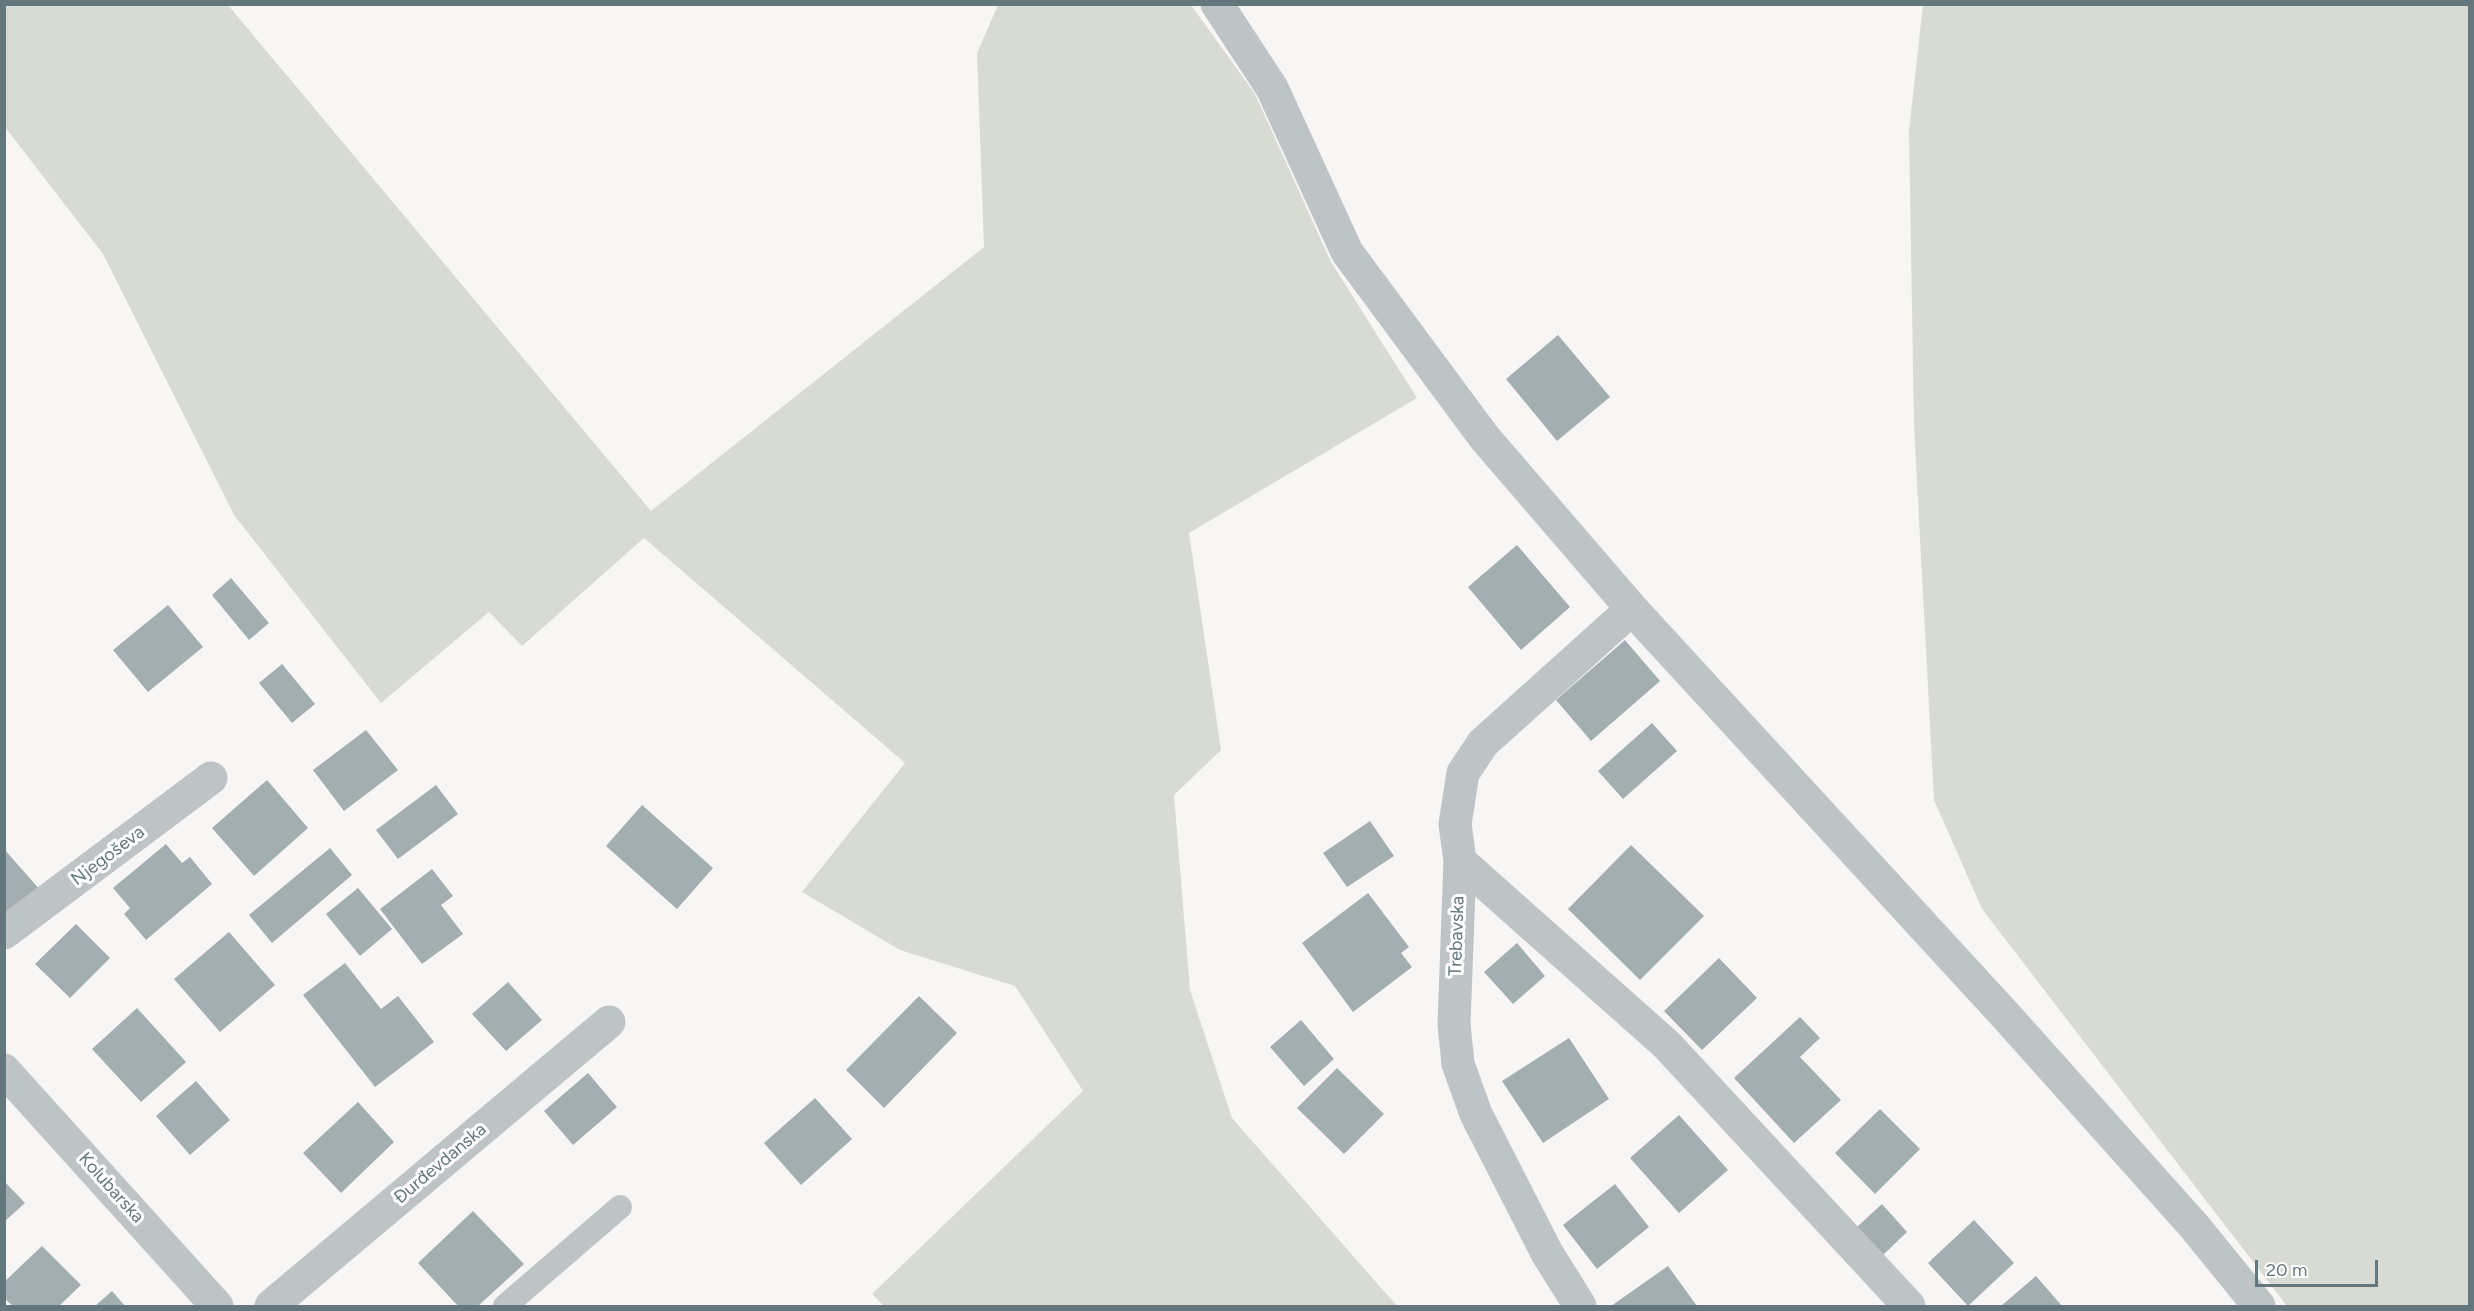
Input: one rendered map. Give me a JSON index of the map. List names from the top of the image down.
{
  "streets": {
    "street": [
      "Njegoševa",
      "Trebavska",
      "Đurđevdanska",
      "Kolubarska"
    ]
  },
  "scale_bar": "20 m"
}
